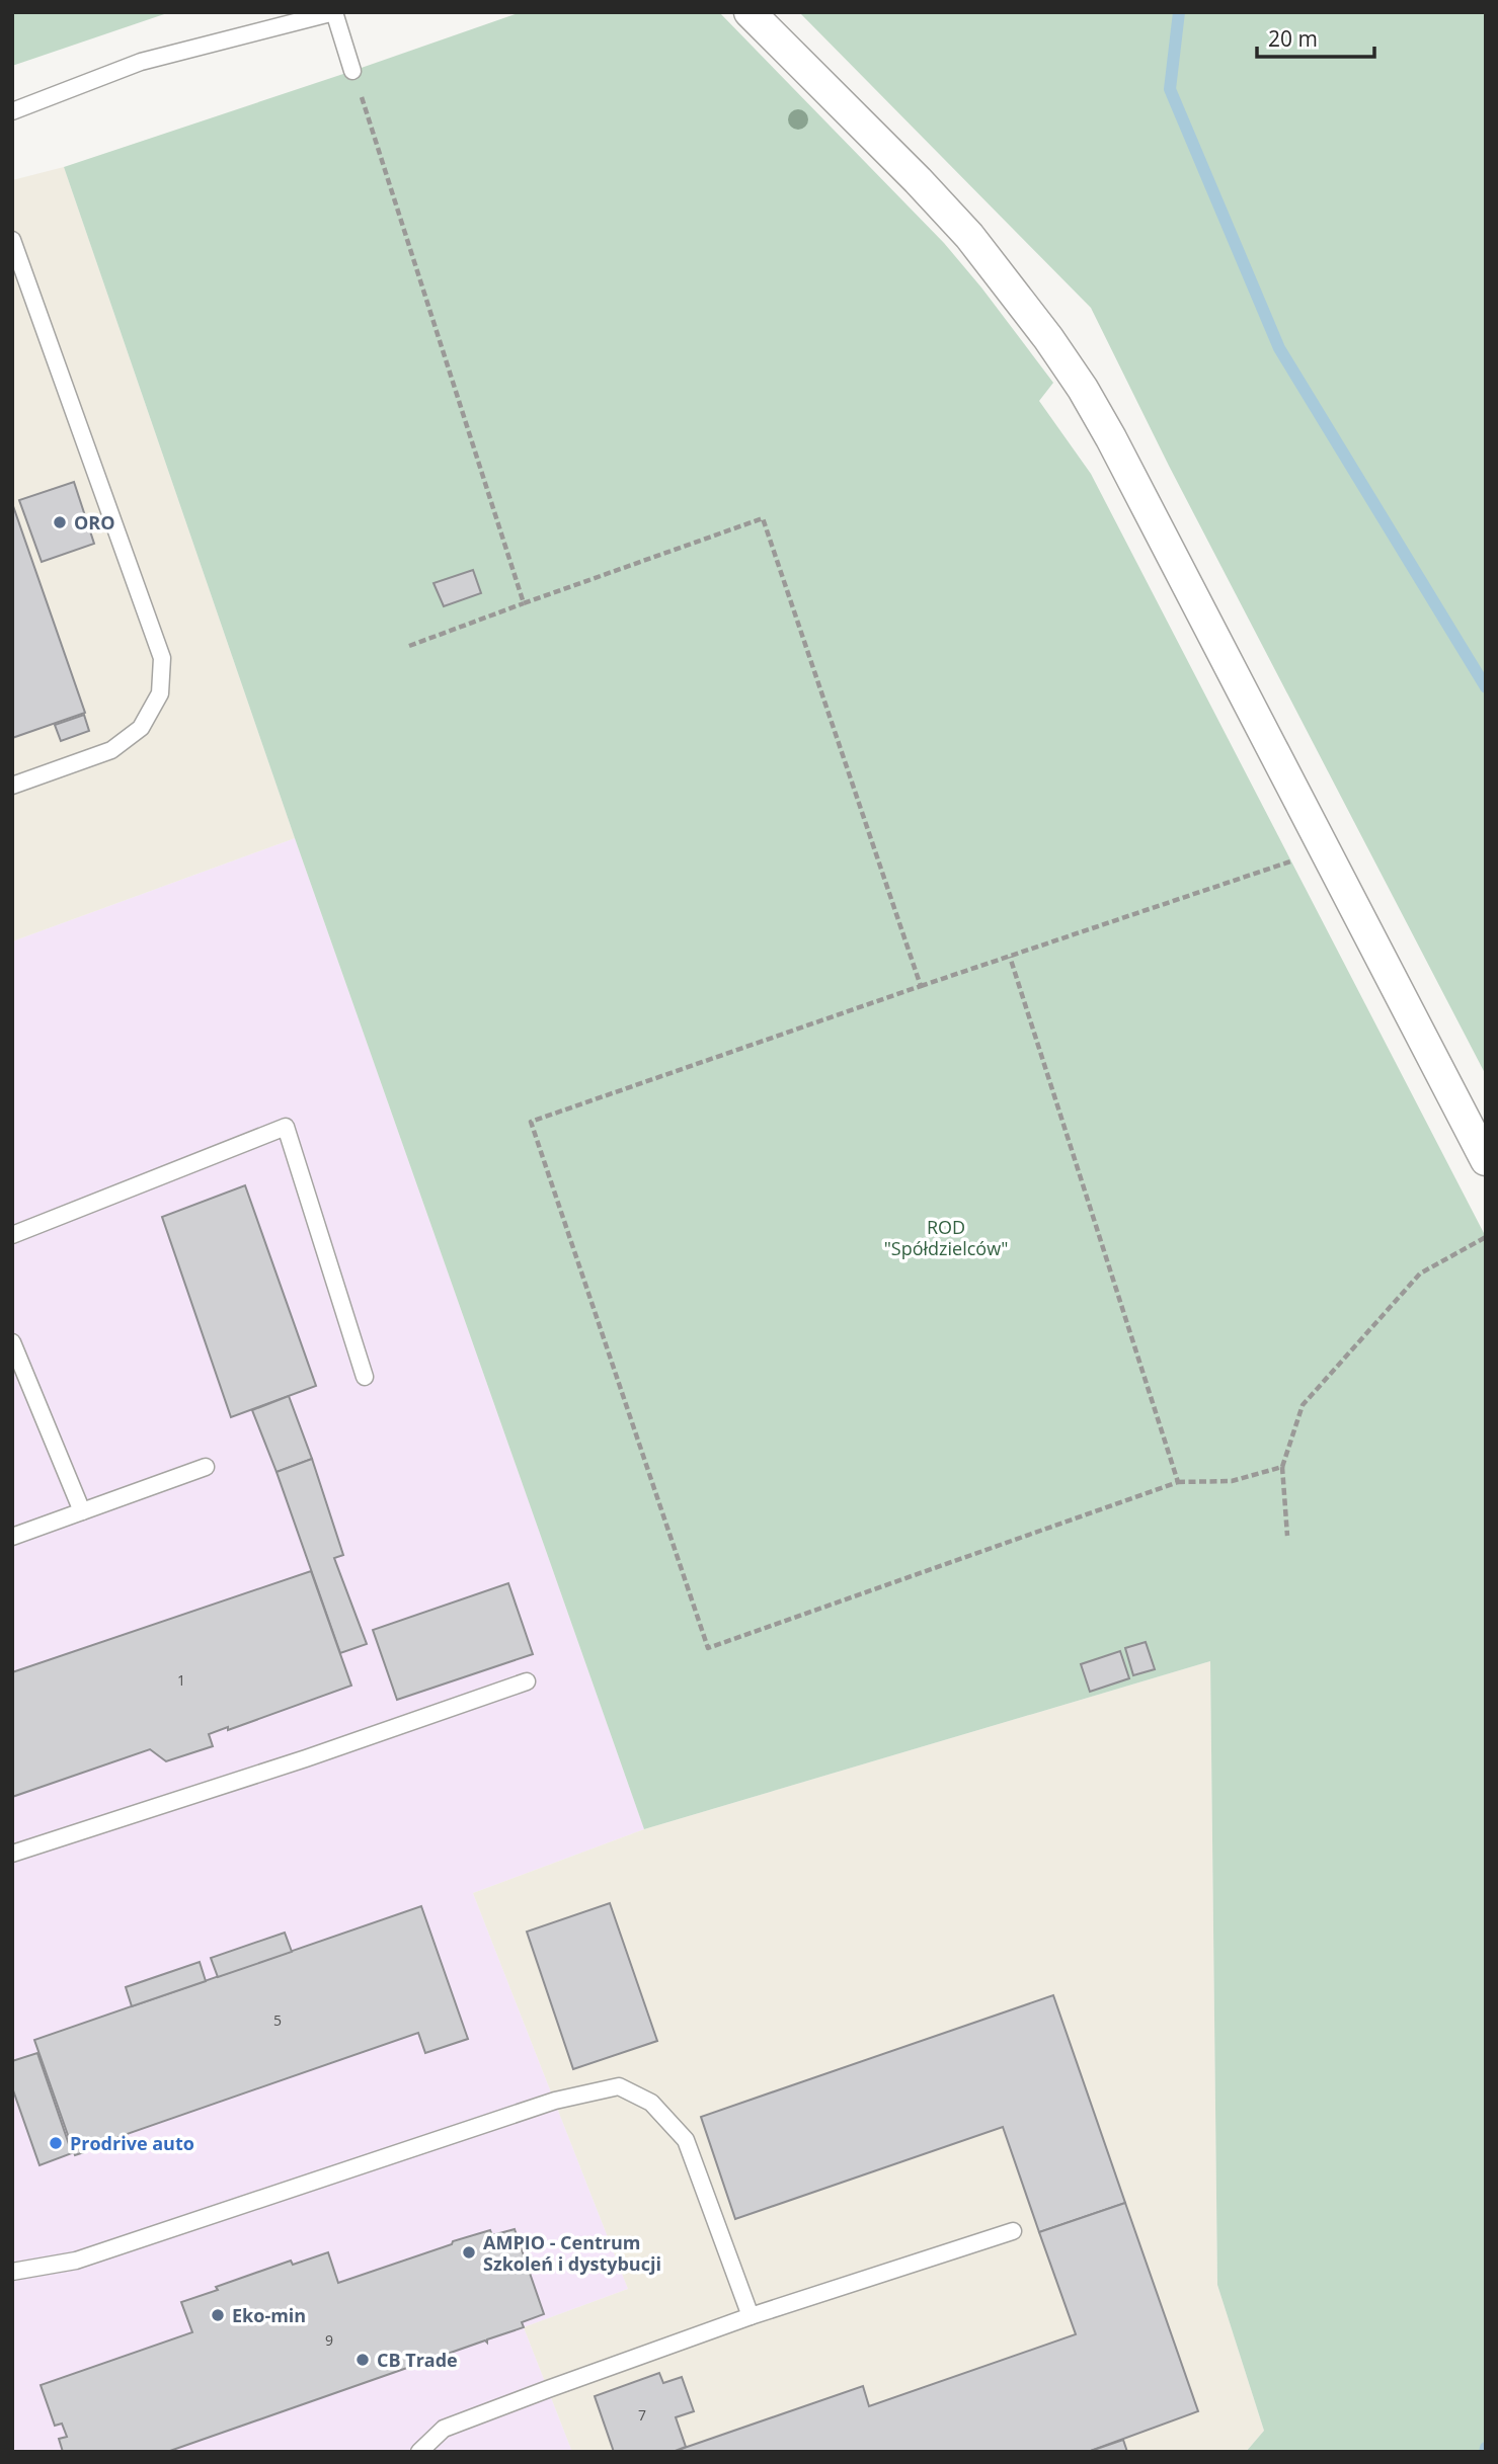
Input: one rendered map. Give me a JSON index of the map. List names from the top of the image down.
{
  "parks": ["ROD \"Spółdzielców\""],
  "places": [
    "ORO",
    "Prodrive auto",
    "AMPIO - Centrum Szkoleń i dystybucji",
    "Eko-min",
    "CB Trade"
  ],
  "house_numbers": [
    "1",
    "5",
    "9",
    "7"
  ],
  "scale_bar": "20 m"
}
